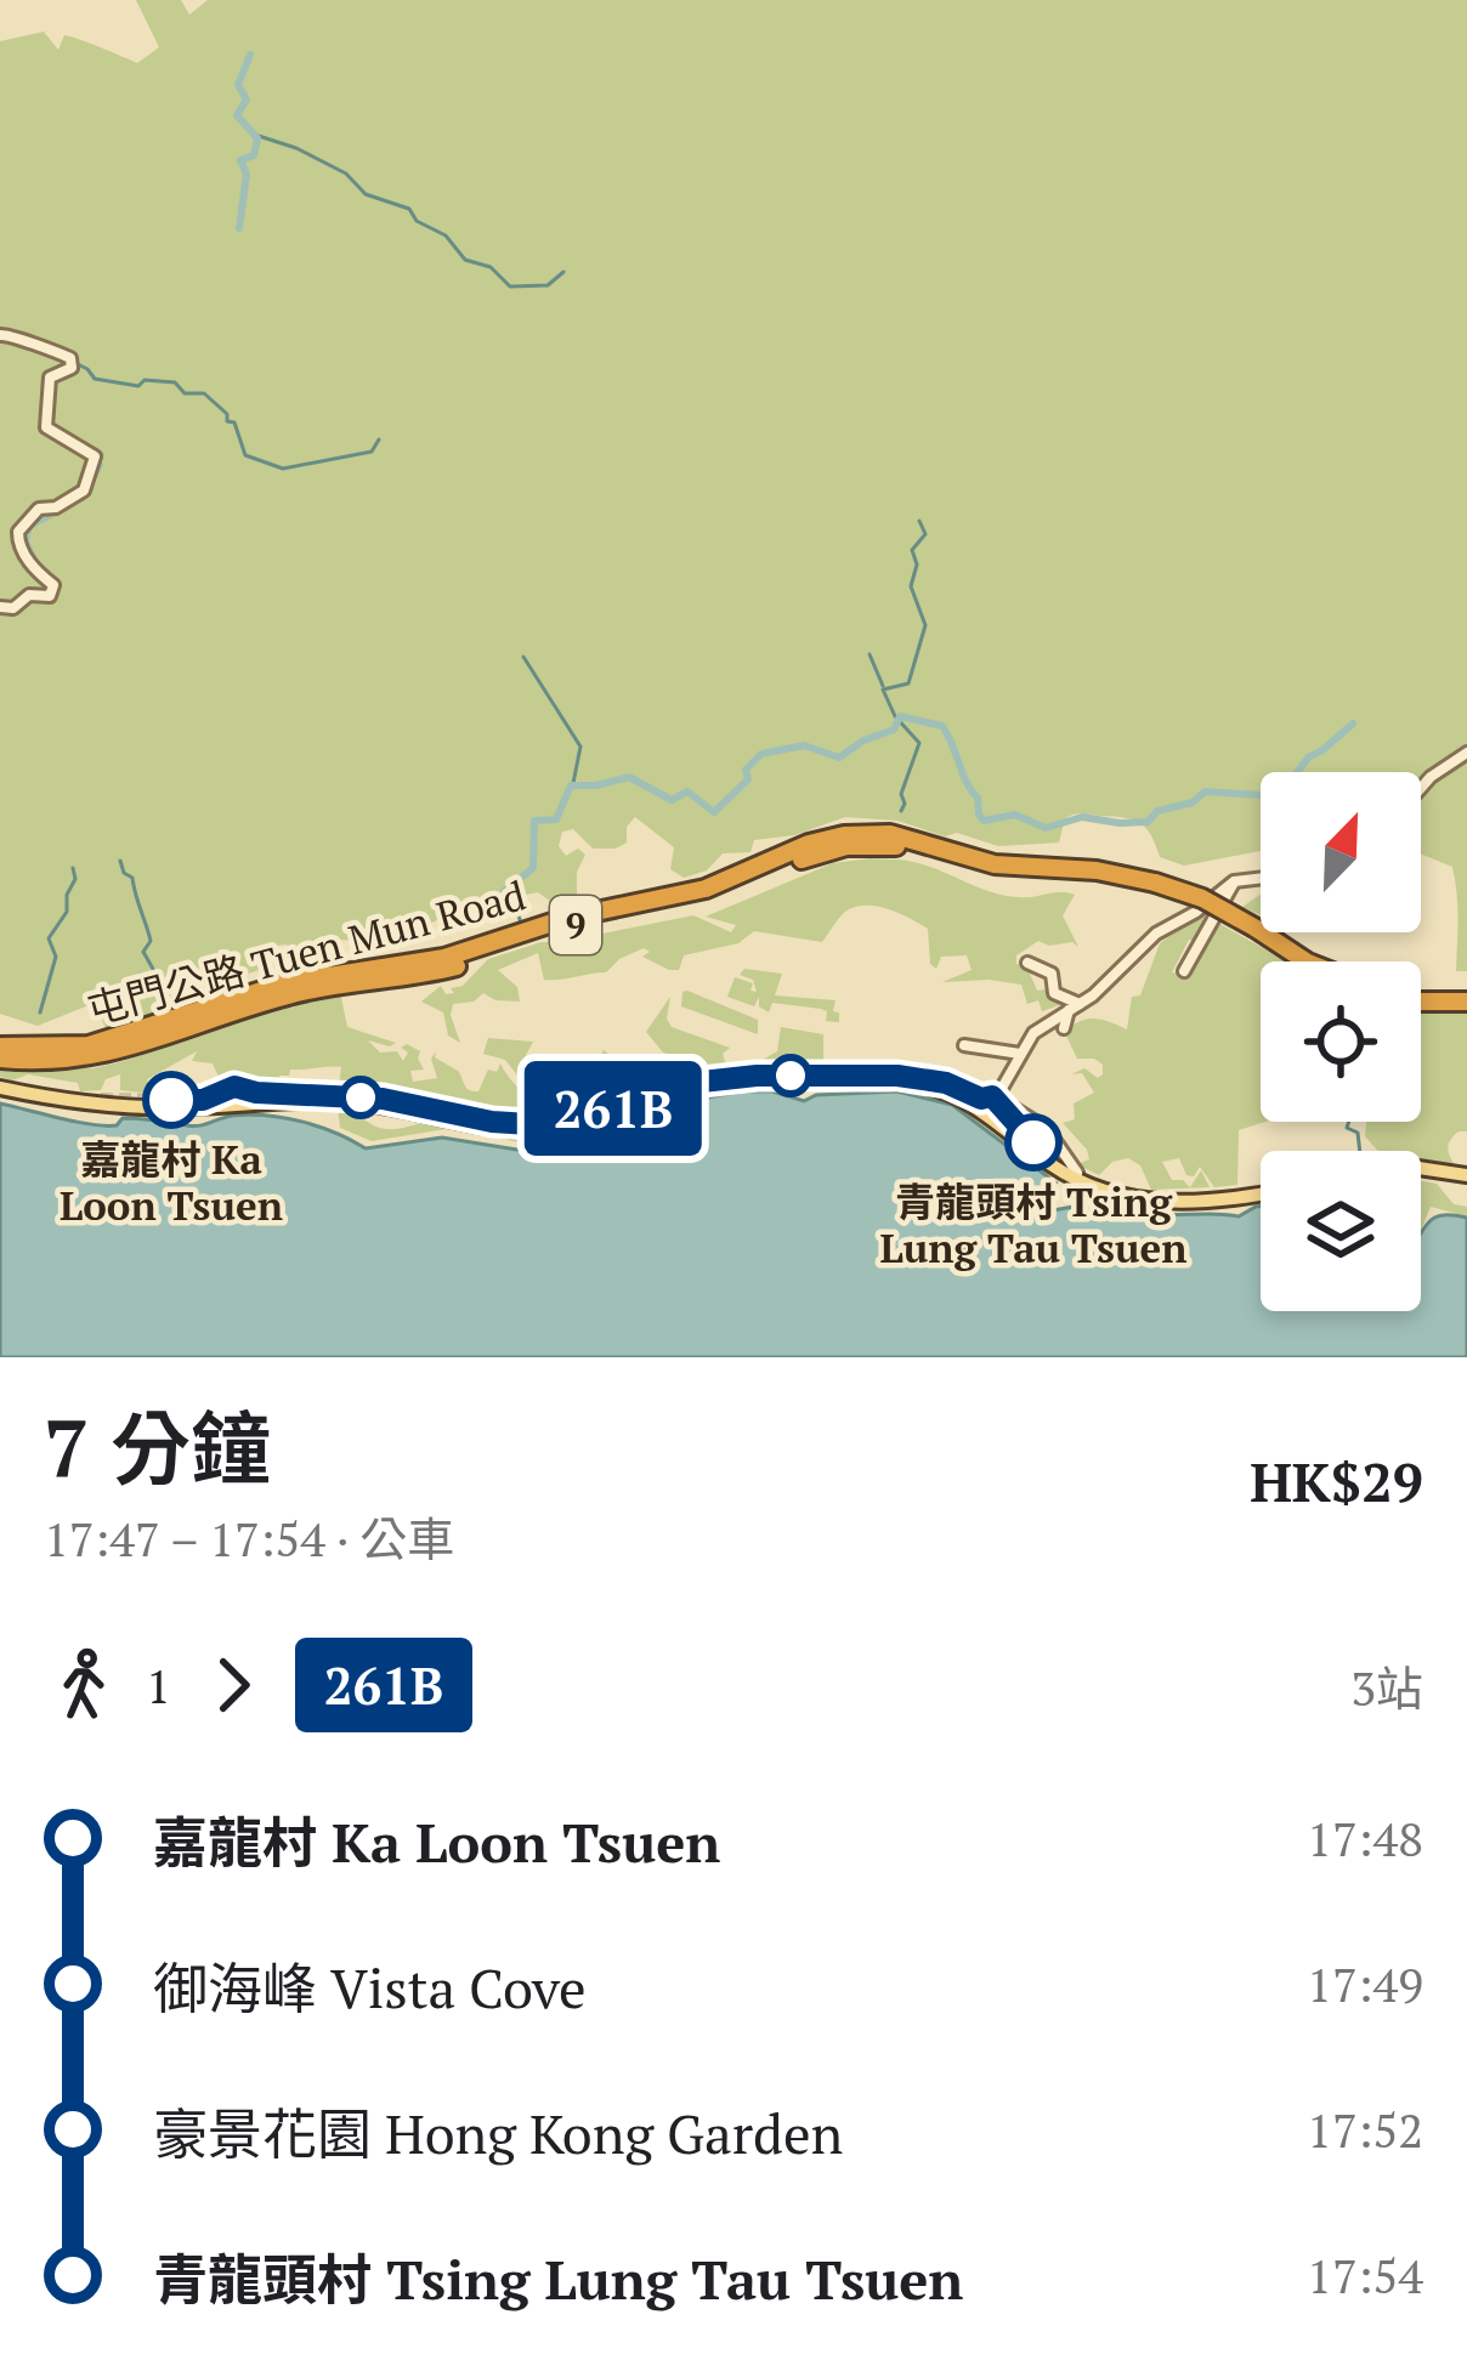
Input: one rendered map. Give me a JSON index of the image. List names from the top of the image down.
{
  "streets": {
    "highway": ["9", "屯門公路 Tuen Mun Road"]
  },
  "places": ["嘉龍村 Ka Loon Tsuen", "青龍頭村 Tsing Lung Tau Tsuen"],
  "lines": ["bus line 261B"],
  "north": "top right",
  "page": {
    "on_map": "261B",
    "heading": ["7 分鐘", "17:47 – 17:54 · 公車", "HK$29"],
    "legs": ["1", "261B", "3站"],
    "list": [
      {
        "name": "嘉龍村 Ka Loon Tsuen",
        "value": "17:48"
      },
      {
        "name": "御海峰 Vista Cove",
        "value": "17:49"
      },
      {
        "name": "豪景花園 Hong Kong Garden",
        "value": "17:52"
      },
      {
        "name": "青龍頭村 Tsing Lung Tau Tsuen",
        "value": "17:54"
      }
    ]
  }
}
